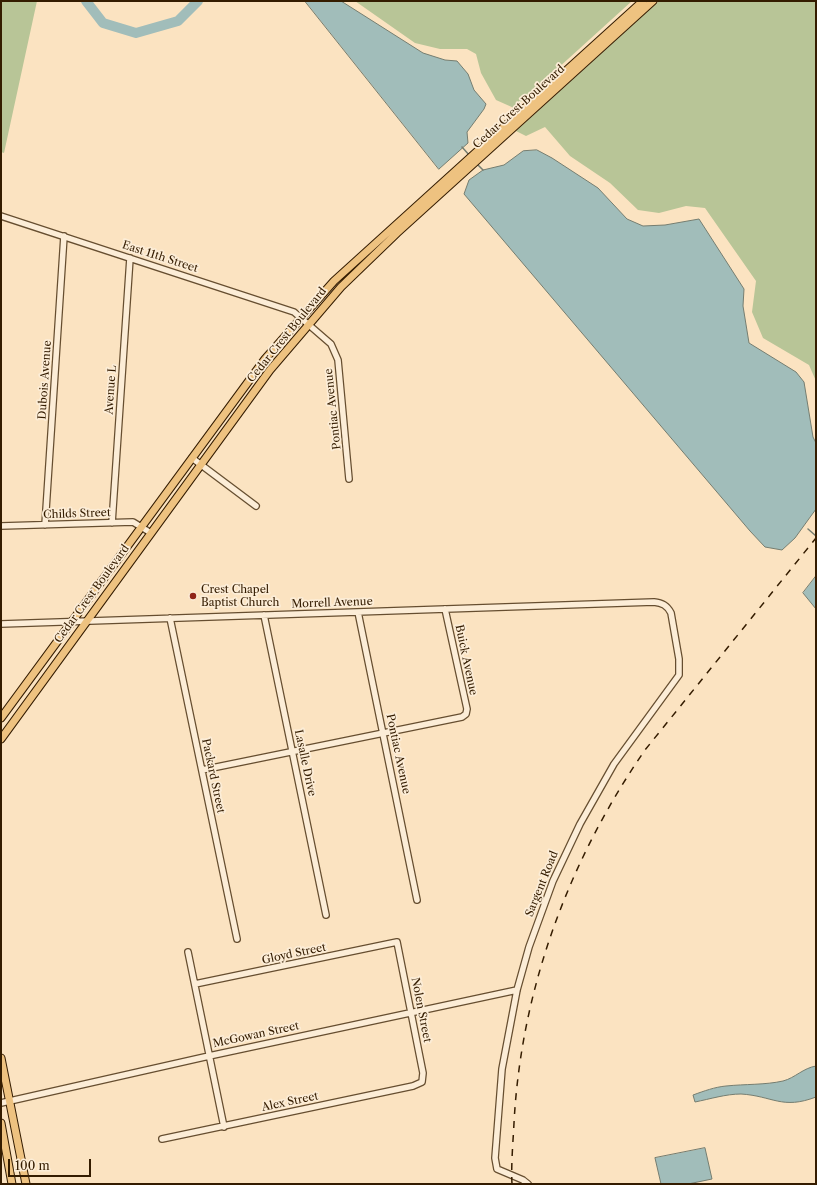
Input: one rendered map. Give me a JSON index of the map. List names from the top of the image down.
{
  "streets": {
    "main road": ["Cedar Crest Boulevard"],
    "street": [
      "East 11th Street",
      "Dubois Avenue",
      "Avenue L",
      "Pontiac Avenue",
      "Childs Street",
      "Morrell Avenue",
      "Buick Avenue",
      "Lasalle Drive",
      "Packard Street",
      "Sargent Road",
      "Gloyd Street",
      "Nolen Street",
      "McGowan Street",
      "Alex Street"
    ]
  },
  "crossings": [
    ["Cedar Crest Boulevard", "East 11th Street"],
    ["Cedar Crest Boulevard", "Pontiac Avenue"],
    ["Cedar Crest Boulevard", "Childs Street"],
    ["Cedar Crest Boulevard", "Morrell Avenue"],
    ["East 11th Street", "Dubois Avenue"],
    ["East 11th Street", "Avenue L"],
    ["East 11th Street", "Pontiac Avenue"],
    ["Dubois Avenue", "Childs Street"],
    ["Avenue L", "Childs Street"],
    ["Pontiac Avenue", "Morrell Avenue"],
    ["Pontiac Avenue", "Buick Avenue"],
    ["Morrell Avenue", "Buick Avenue"],
    ["Morrell Avenue", "Lasalle Drive"],
    ["Morrell Avenue", "Packard Street"],
    ["Morrell Avenue", "Sargent Road"],
    ["Sargent Road", "McGowan Street"],
    ["Gloyd Street", "Nolen Street"],
    ["Nolen Street", "McGowan Street"],
    ["Nolen Street", "Alex Street"]
  ],
  "places": ["Crest Chapel Baptist Church"],
  "scale_bar": "100 m"
}
